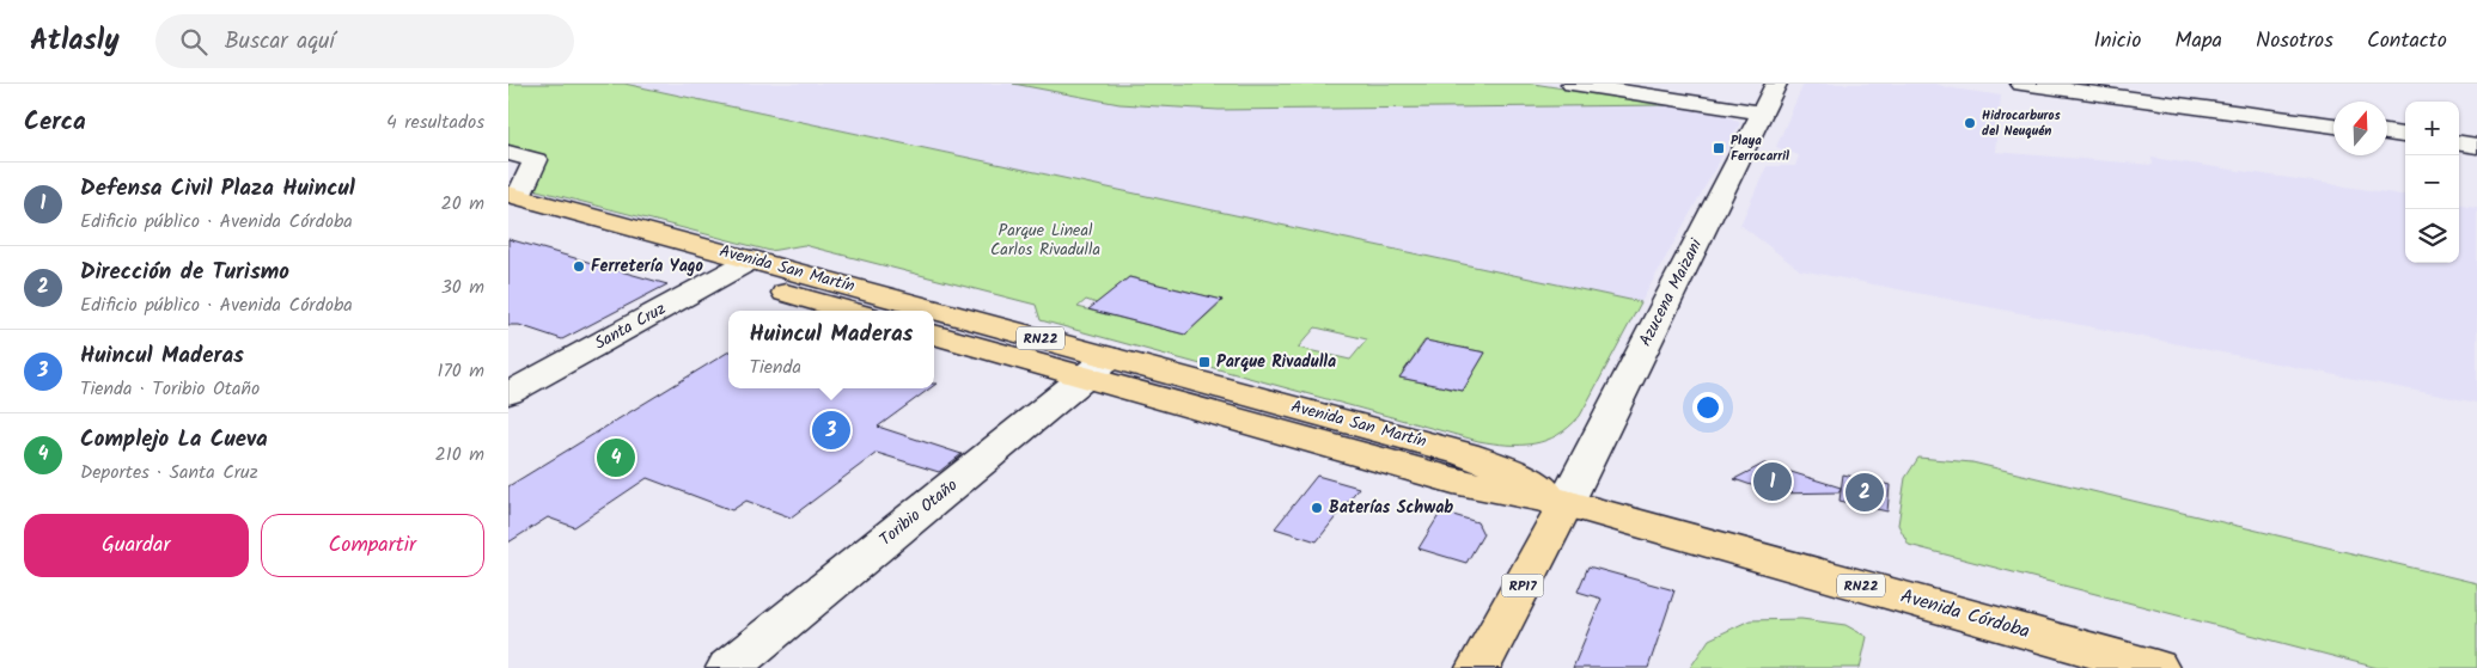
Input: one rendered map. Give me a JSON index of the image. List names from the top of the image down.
{
  "streets": {
    "main road": [
      "Avenida San Martín",
      "RN22",
      "RP17",
      "Avenida Córdoba"
    ],
    "street": ["Azucena Maizani", "Santa Cruz", "Toribio Otaño"]
  },
  "crossings": [
    ["Avenida San Martín", "Azucena Maizani"],
    ["Avenida San Martín", "Santa Cruz"],
    ["Avenida San Martín", "Toribio Otaño"],
    ["Avenida San Martín", "RP17"],
    ["Avenida San Martín", "Avenida Córdoba"],
    ["Azucena Maizani", "RP17"],
    ["Azucena Maizani", "Avenida Córdoba"],
    ["RP17", "Avenida Córdoba"]
  ],
  "parks": ["Parque Lineal Carlos Rivadulla"],
  "places": {
    "other": ["Hidrocarburos del Neuquén", "Ferretería Yago", "Baterías Schwab"],
    "transit": ["Playa Ferrocarril", "Parque Rivadulla"]
  },
  "north": "top",
  "page": {
    "header": "Atlasly",
    "search": "Buscar aquí",
    "nav": [
      "Inicio",
      "Mapa",
      "Nosotros",
      "Contacto"
    ],
    "heading": ["Cerca", "4 resultados"],
    "map_buttons": ["+", "−"],
    "list": [
      {
        "mark": "1",
        "name": "Defensa Civil Plaza Huincul",
        "note": "Edificio público · Avenida Córdoba",
        "value": "20 m"
      },
      {
        "mark": "2",
        "name": "Dirección de Turismo",
        "note": "Edificio público · Avenida Córdoba",
        "value": "30 m"
      },
      {
        "mark": "3",
        "name": "Huincul Maderas",
        "note": "Tienda · Toribio Otaño",
        "value": "170 m"
      },
      {
        "mark": "4",
        "name": "Complejo La Cueva",
        "note": "Deportes · Santa Cruz",
        "value": "210 m"
      }
    ],
    "popup": ["Huincul Maderas", "Tienda"],
    "pins": [
      "3",
      "4",
      "1",
      "2"
    ],
    "buttons": ["Guardar", "Compartir"]
  }
}
